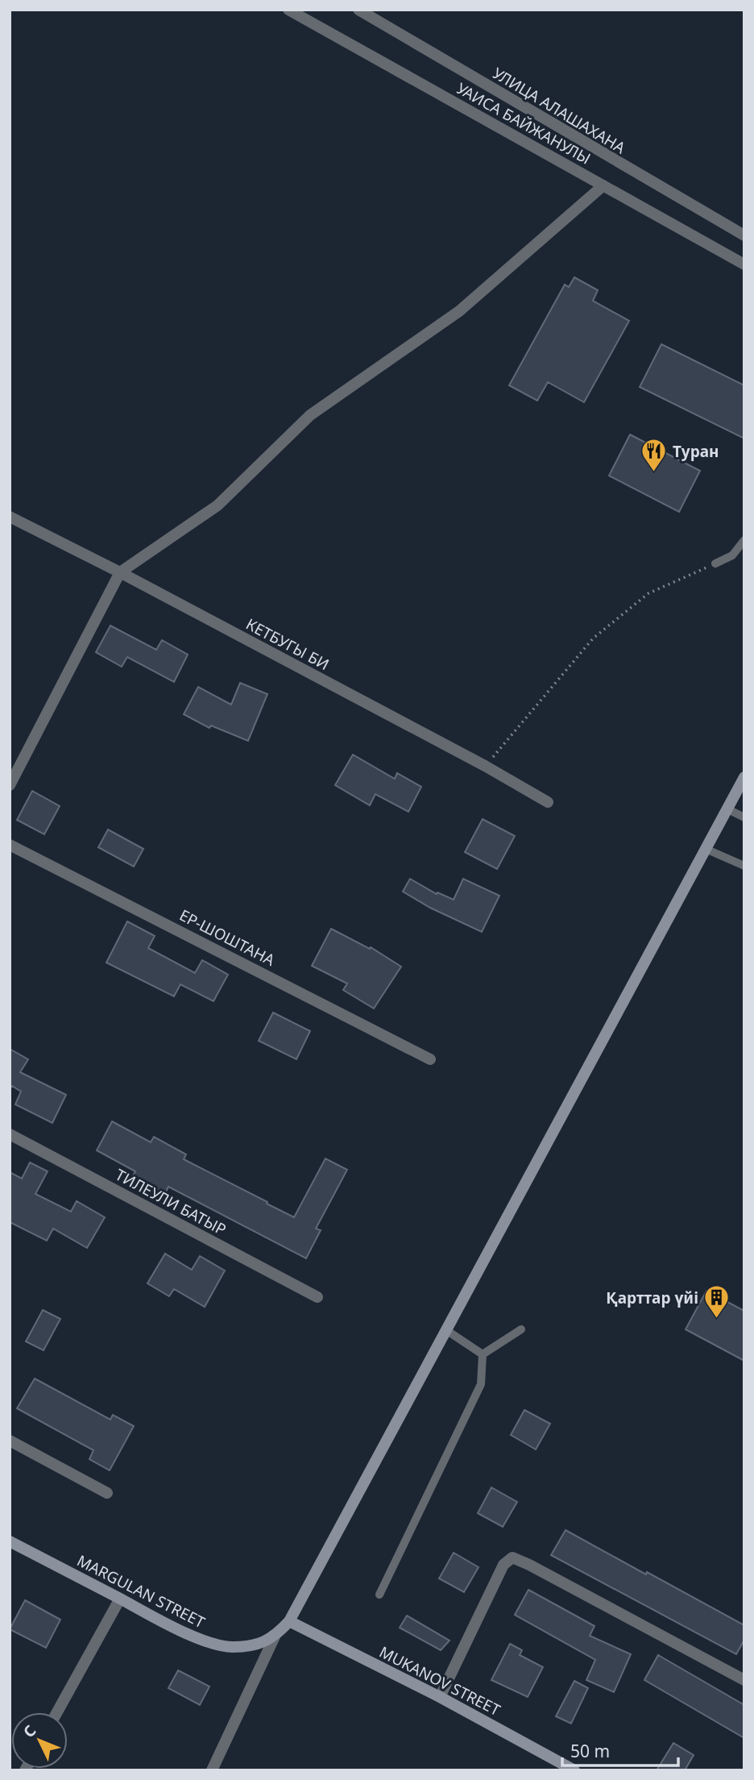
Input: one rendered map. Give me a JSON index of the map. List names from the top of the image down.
{
  "streets": {
    "main road": ["MARGULAN STREET", "MUKANOV STREET"],
    "street": [
      "УЛИЦА АЛАШАХАНА",
      "УАИСА БАЙЖАНУЛЫ",
      "КЕТБУГЫ БИ",
      "ЕР-ШОШТАНА",
      "ТИЛЕУЛИ БАТЫР"
    ]
  },
  "crossings": [
    ["MARGULAN STREET", "MUKANOV STREET"]
  ],
  "places": {
    "restaurant": ["Туран"],
    "building": ["Қарттар үйі"]
  },
  "scale_bar": "50 m",
  "north": "top left"
}
